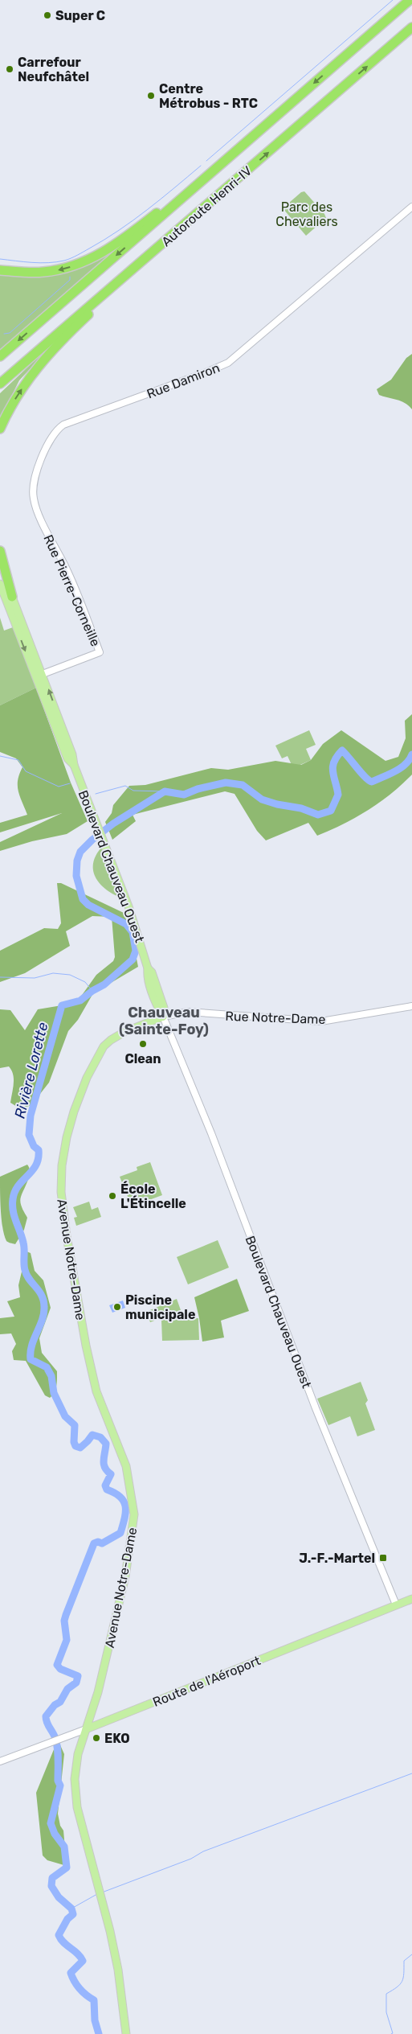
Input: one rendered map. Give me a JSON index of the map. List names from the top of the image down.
{
  "streets": {
    "highway": ["Autoroute Henri-IV"],
    "main road": ["Boulevard Chauveau Ouest", "Avenue Notre-Dame", "Route de l'Aéroport"],
    "street": ["Rue Damiron", "Rue Pierre-Corneille", "Rue Notre-Dame"]
  },
  "crossings": [
    ["Rue Damiron", "Rue Pierre-Corneille"],
    ["Rue Pierre-Corneille", "Boulevard Chauveau Ouest"],
    ["Boulevard Chauveau Ouest", "Rue Notre-Dame"],
    ["Boulevard Chauveau Ouest", "Avenue Notre-Dame"],
    ["Boulevard Chauveau Ouest", "Route de l'Aéroport"],
    ["Rue Notre-Dame", "Avenue Notre-Dame"],
    ["Avenue Notre-Dame", "Route de l'Aéroport"]
  ],
  "districts": ["Chauveau (Sainte-Foy)"],
  "water": ["Rivière Lorette"],
  "parks": ["Parc des Chevaliers"],
  "places": {
    "other": [
      "Super C",
      "Carrefour Neufchâtel",
      "Centre Métrobus - RTC",
      "Clean",
      "École L'Étincelle",
      "Piscine municipale",
      "EKO"
    ],
    "transit": ["J.-F.-Martel"]
  }
}
